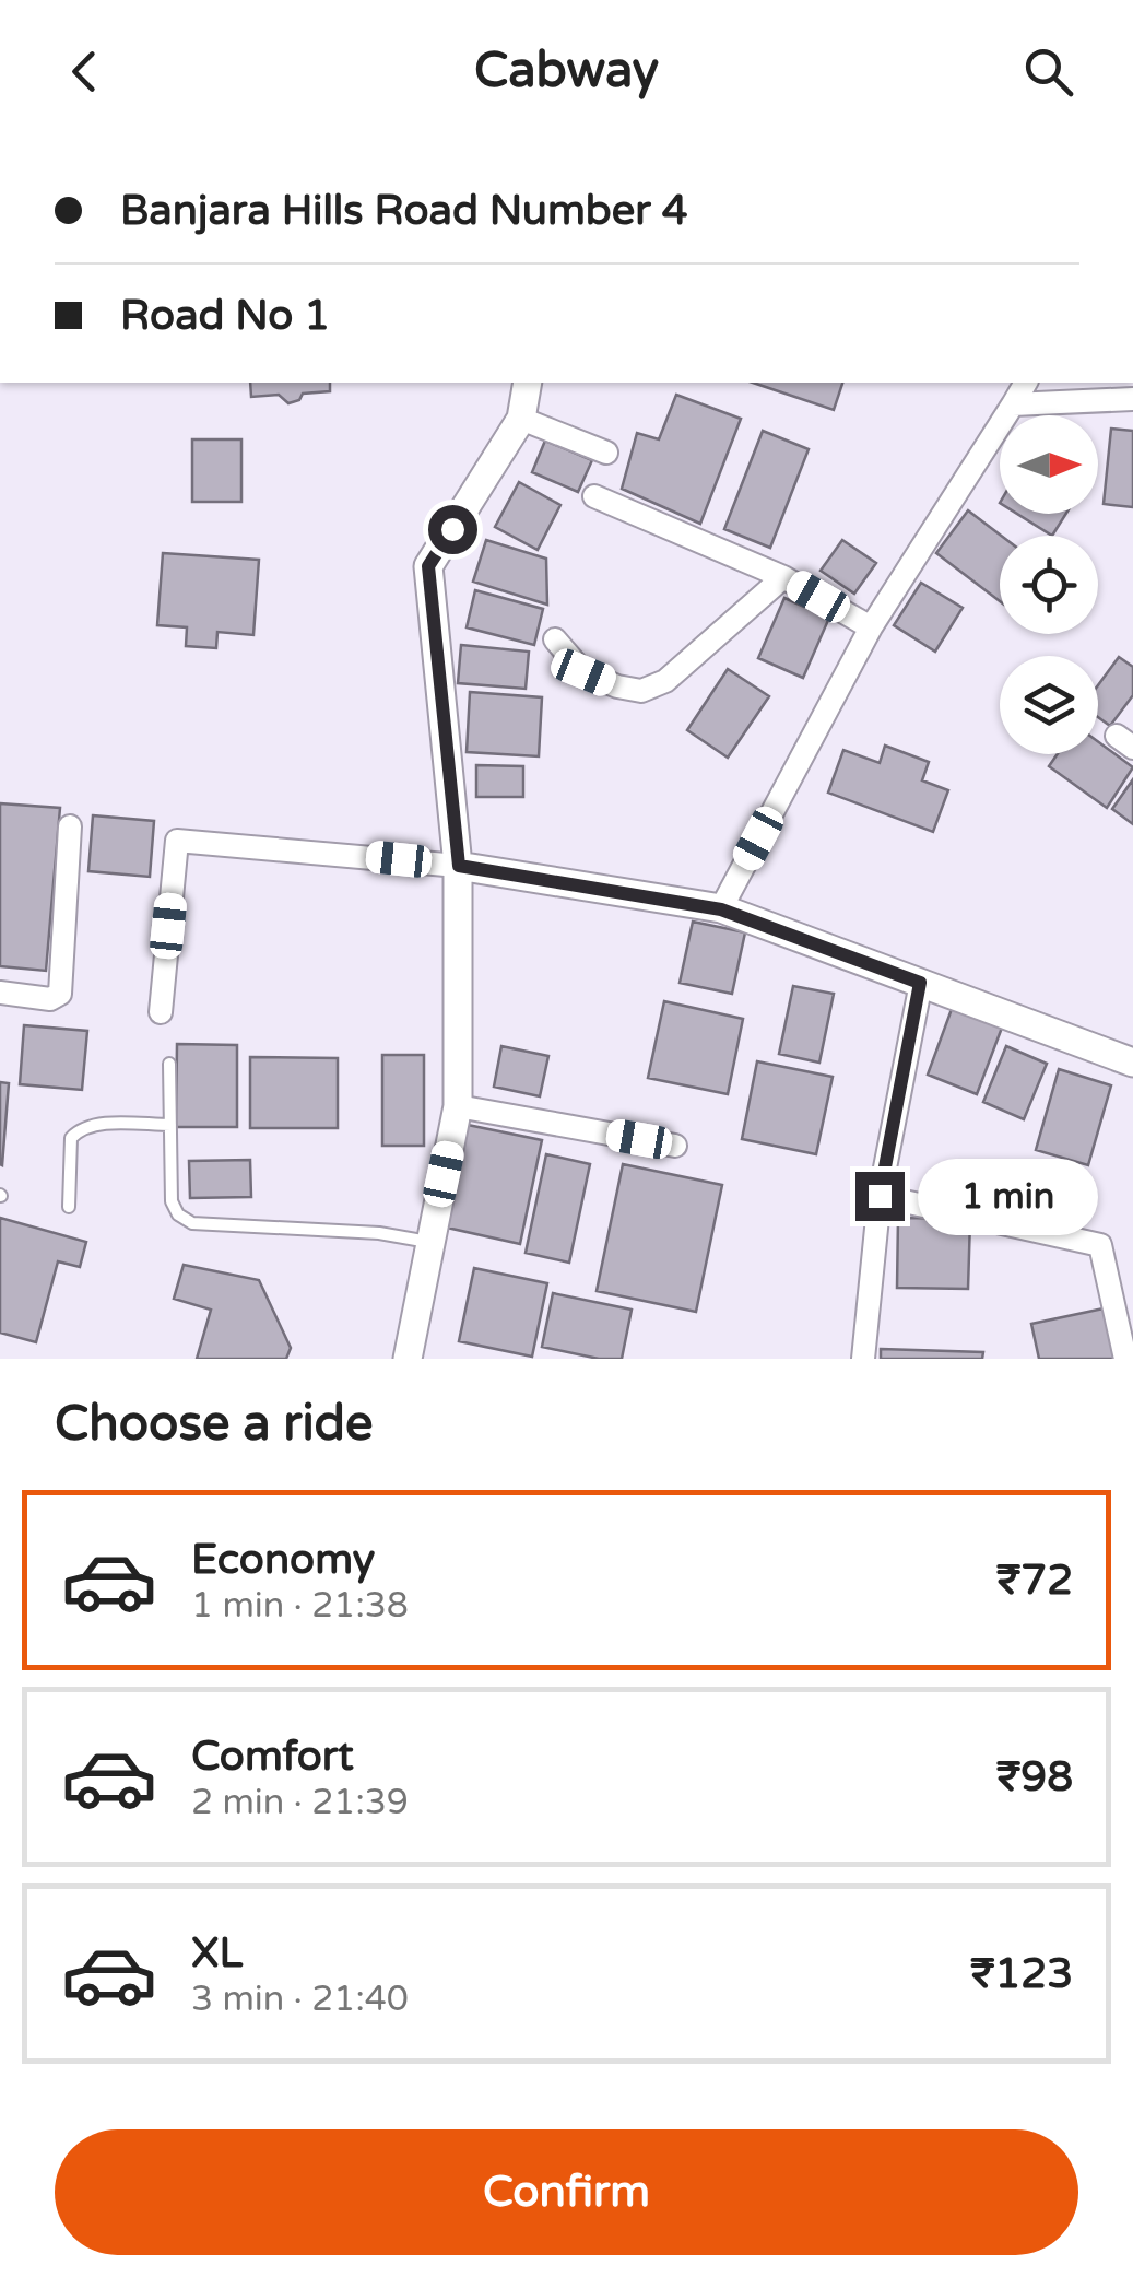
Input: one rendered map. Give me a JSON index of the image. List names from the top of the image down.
{
  "north": "right",
  "page": {
    "header": "Cabway",
    "banner": ["Banjara Hills Road Number 4", "Road No 1"],
    "bubble": "1 min",
    "heading": "Choose a ride",
    "list": [
      {
        "name": "Economy",
        "note": "1 min · 21:38",
        "value": "₹72"
      },
      {
        "name": "Comfort",
        "note": "2 min · 21:39",
        "value": "₹98"
      },
      {
        "name": "XL",
        "note": "3 min · 21:40",
        "value": "₹123"
      }
    ],
    "buttons": "Confirm"
  }
}
